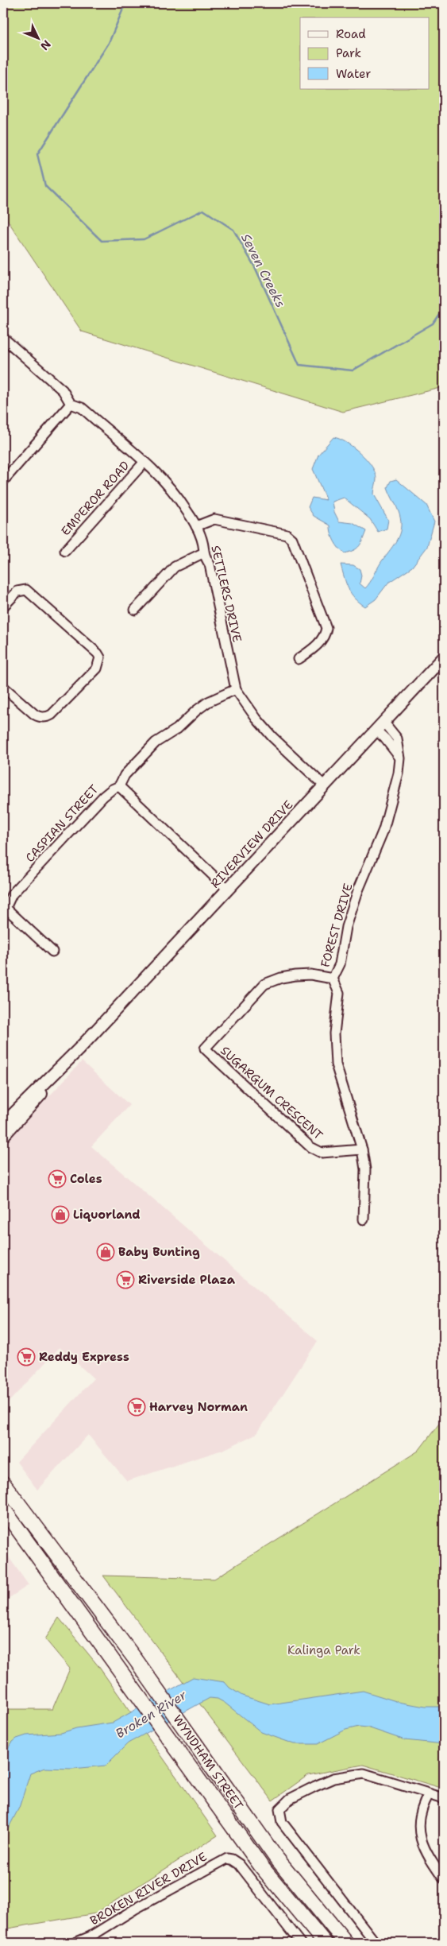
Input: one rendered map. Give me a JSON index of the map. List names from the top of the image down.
{
  "streets": {
    "highway": ["WYNDHAM STREET"],
    "street": [
      "EMPEROR ROAD",
      "SETTLERS DRIVE",
      "CASPIAN STREET",
      "RIVERVIEW DRIVE",
      "FOREST DRIVE",
      "SUGARGUM CRESCENT",
      "BROKEN RIVER DRIVE"
    ]
  },
  "crossings": [
    ["EMPEROR ROAD", "SETTLERS DRIVE"],
    ["SETTLERS DRIVE", "CASPIAN STREET"],
    ["SETTLERS DRIVE", "RIVERVIEW DRIVE"],
    ["RIVERVIEW DRIVE", "FOREST DRIVE"],
    ["FOREST DRIVE", "SUGARGUM CRESCENT"]
  ],
  "water": ["Seven Creeks", "Broken River"],
  "parks": ["Kalinga Park"],
  "places": {
    "supermarket": [
      "Coles",
      "Riverside Plaza",
      "Reddy Express",
      "Harvey Norman"
    ],
    "shop": ["Liquorland", "Baby Bunting"]
  },
  "legend": ["Road", "Park", "Water"],
  "north": "bottom right"
}
